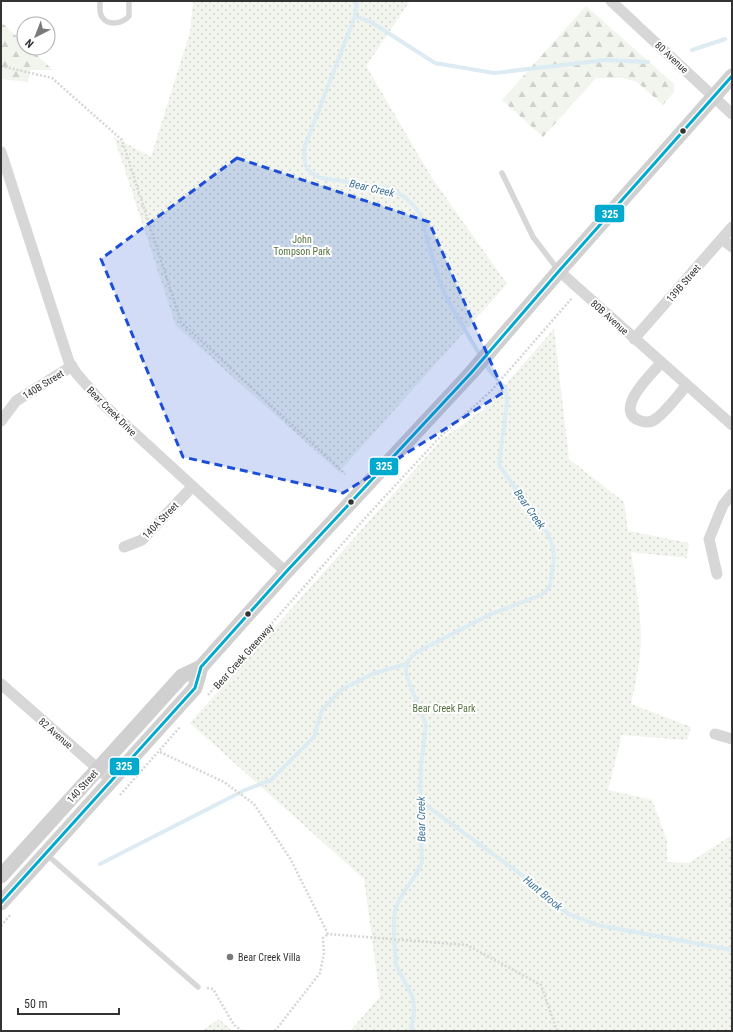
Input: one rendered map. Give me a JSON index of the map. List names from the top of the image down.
{
  "streets": {
    "main road": ["140 Street"],
    "street": [
      "80 Avenue",
      "139B Street",
      "80B Avenue",
      "140B Street",
      "Bear Creek Drive",
      "140A Street",
      "82 Avenue"
    ],
    "path": ["Bear Creek Greenway"]
  },
  "crossings": [
    ["80 Avenue", "140 Street"],
    ["139B Street", "80B Avenue"],
    ["80B Avenue", "140 Street"],
    ["140B Street", "Bear Creek Drive"],
    ["Bear Creek Drive", "140A Street"],
    ["Bear Creek Drive", "140 Street"],
    ["82 Avenue", "140 Street"]
  ],
  "water": ["Bear Creek", "Hunt Brook"],
  "parks": ["John Tompson Park", "Bear Creek Park"],
  "places": ["Bear Creek Villa"],
  "lines": ["transit line 325"],
  "scale_bar": "50 m",
  "north": "bottom left"
}
